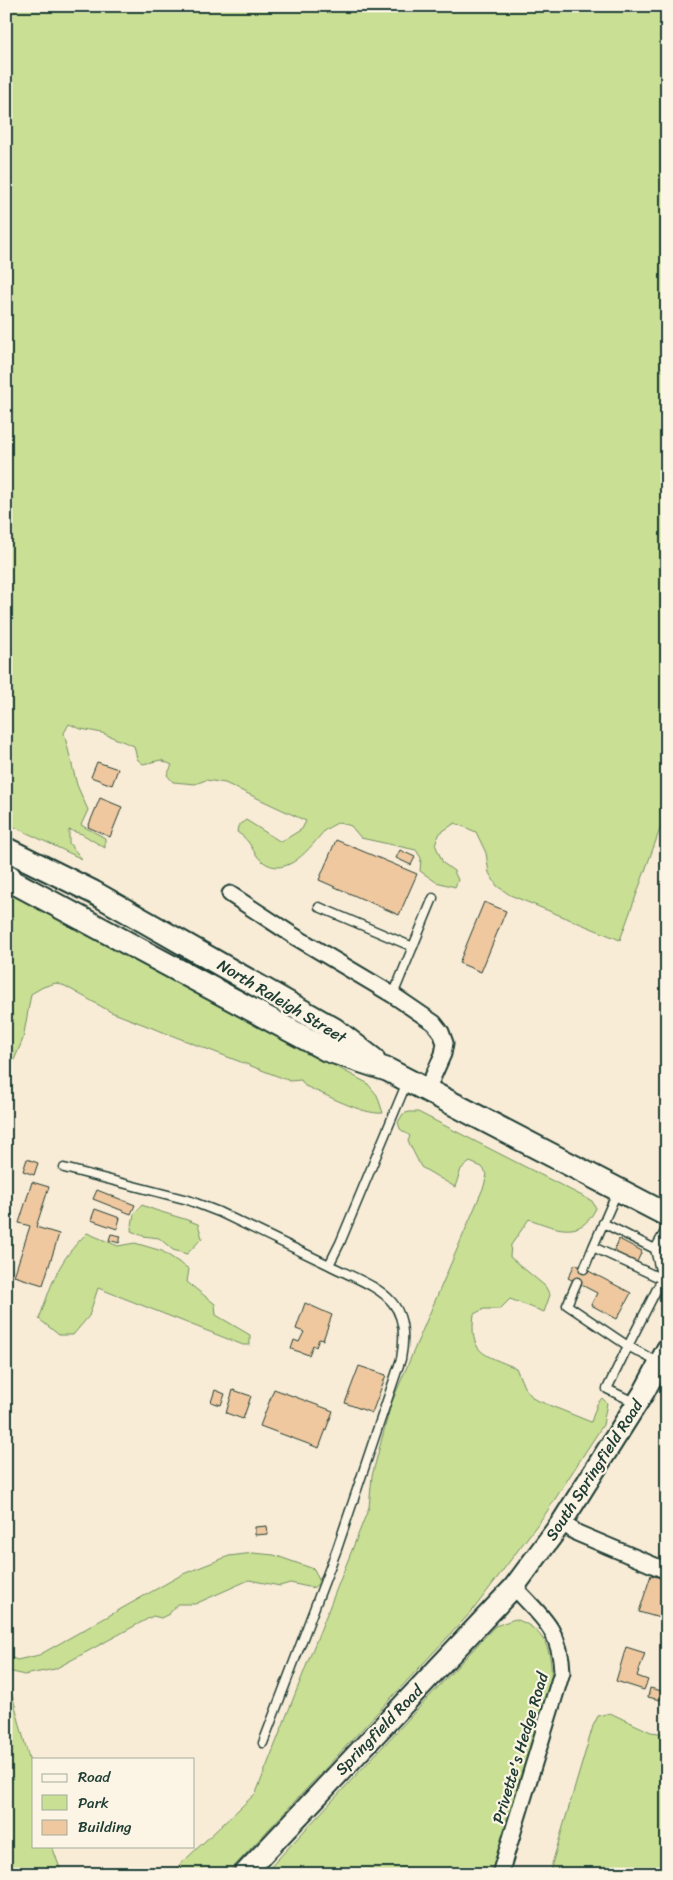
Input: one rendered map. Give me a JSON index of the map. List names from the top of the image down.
{
  "streets": {
    "main road": ["North Raleigh Street", "South Springfield Road", "Springfield Road"],
    "street": ["Privette's Hedge Road"]
  },
  "crossings": [
    ["South Springfield Road", "Springfield Road"],
    ["South Springfield Road", "Privette's Hedge Road"],
    ["Springfield Road", "Privette's Hedge Road"]
  ],
  "legend": ["Road", "Park", "Building"]
}
